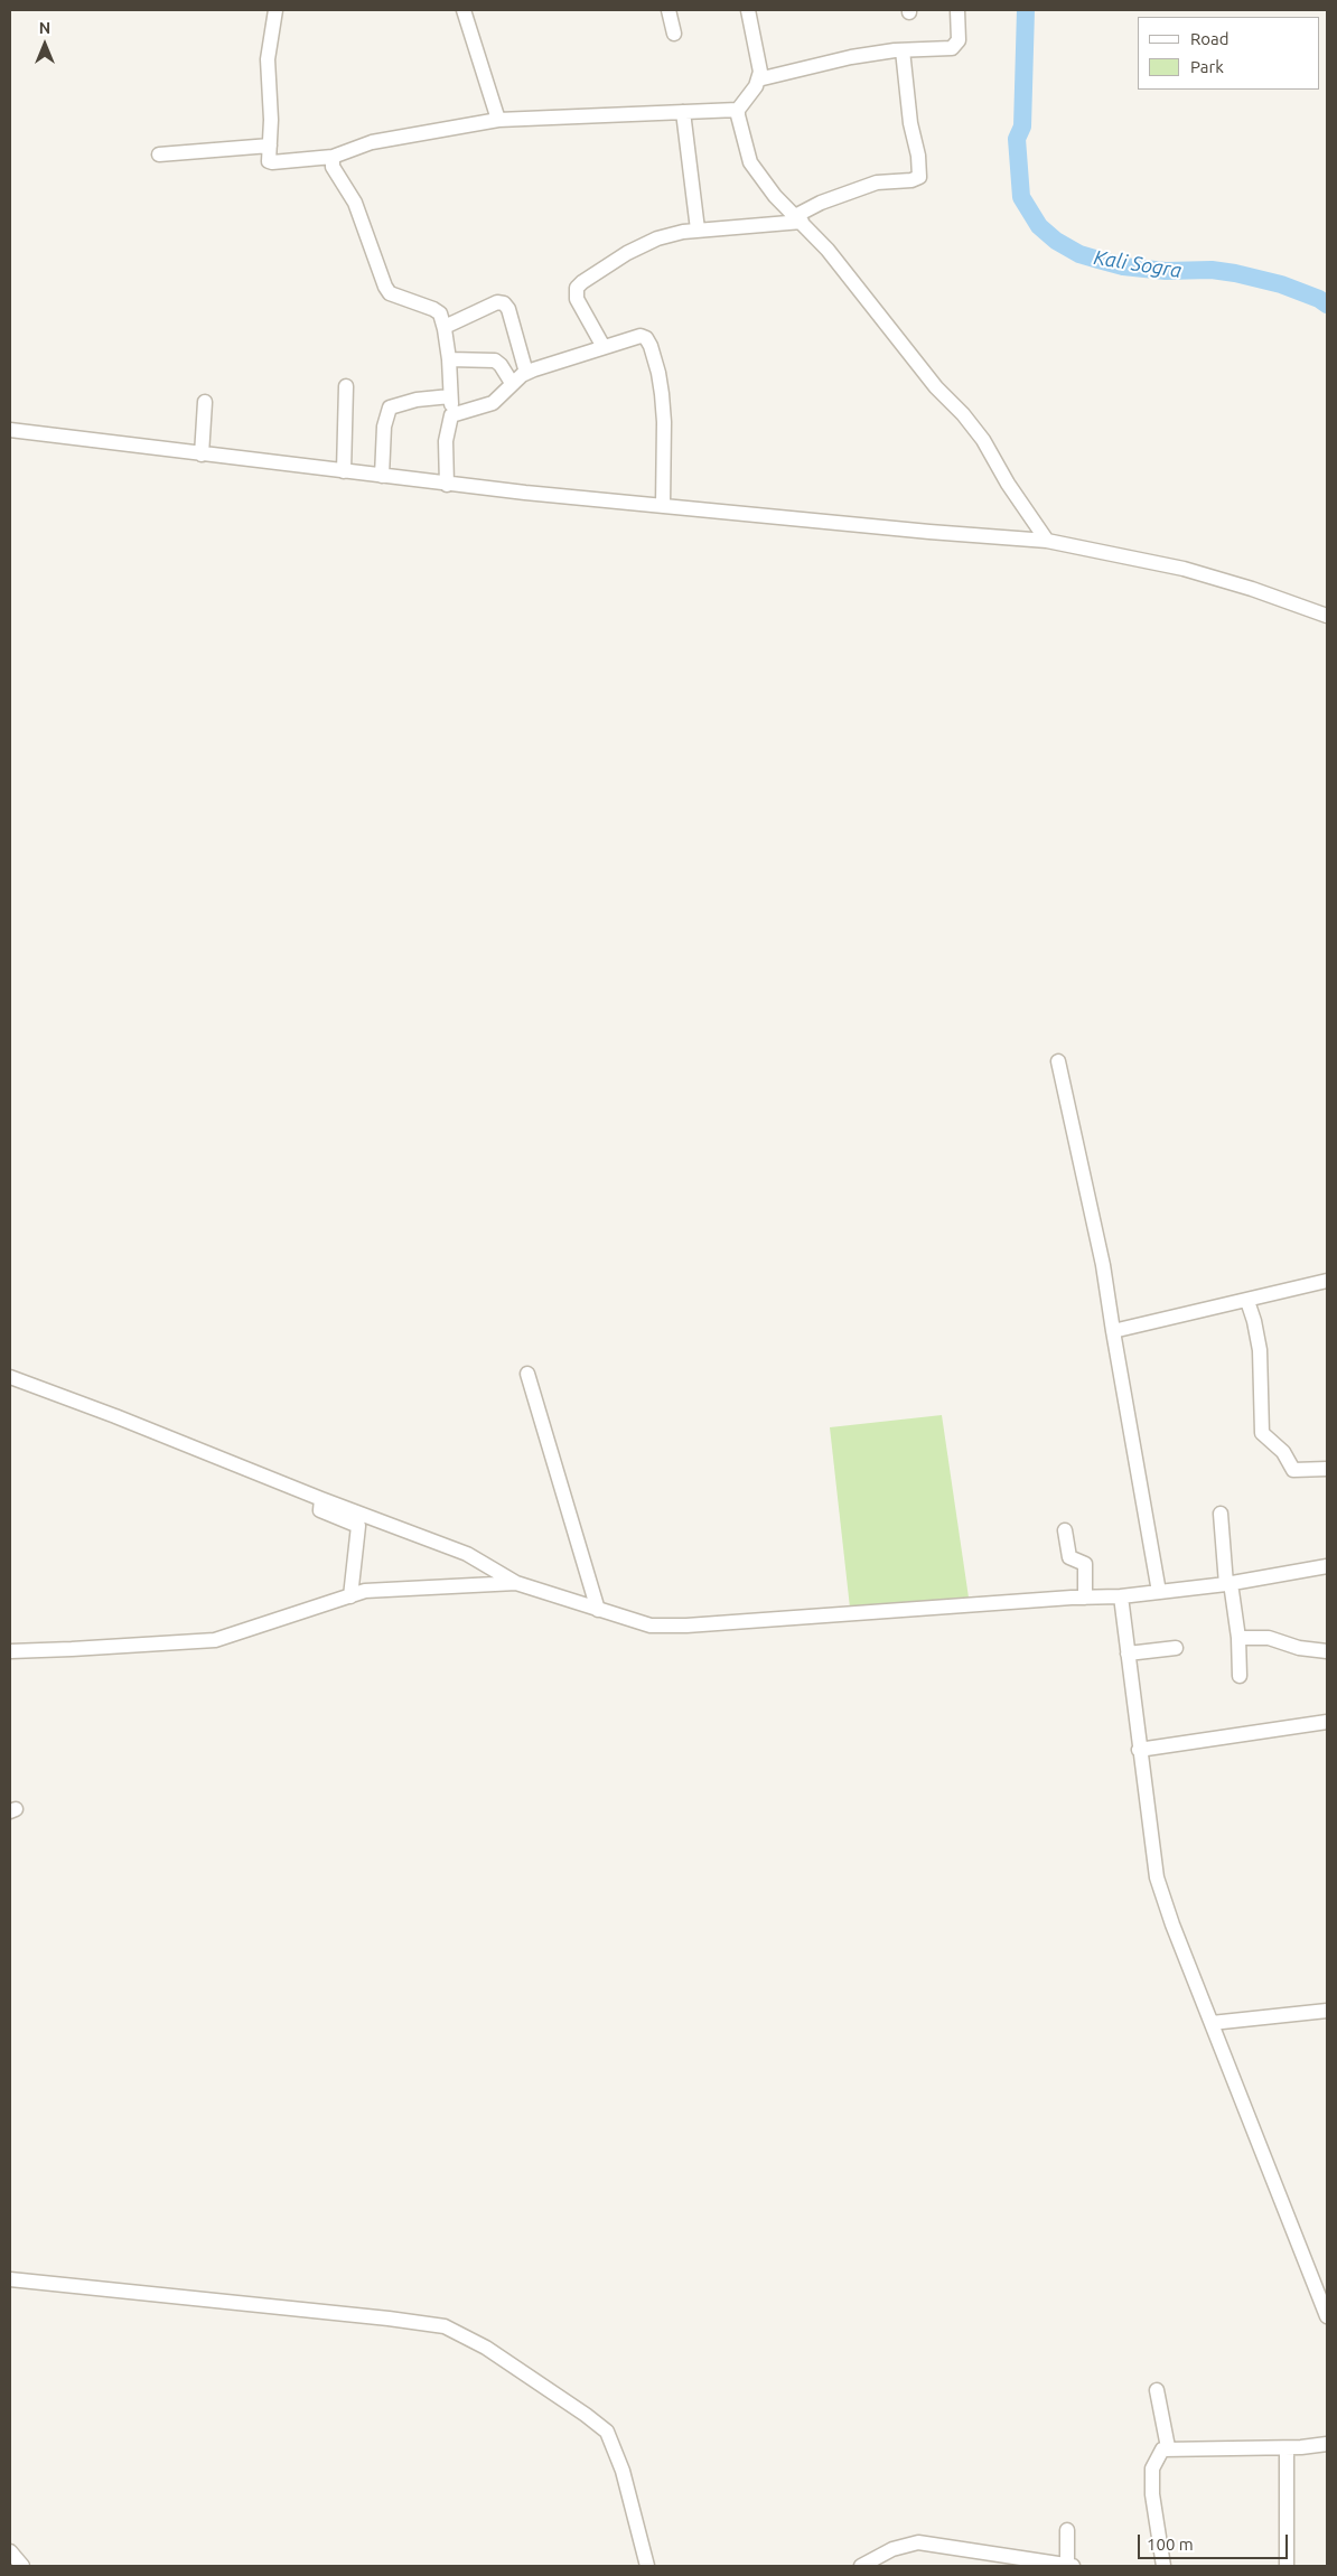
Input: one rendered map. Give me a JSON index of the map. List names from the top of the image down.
{
  "water": ["Kali Sogra"],
  "legend": ["Road", "Park"],
  "scale_bar": "100 m",
  "north": "top"
}
